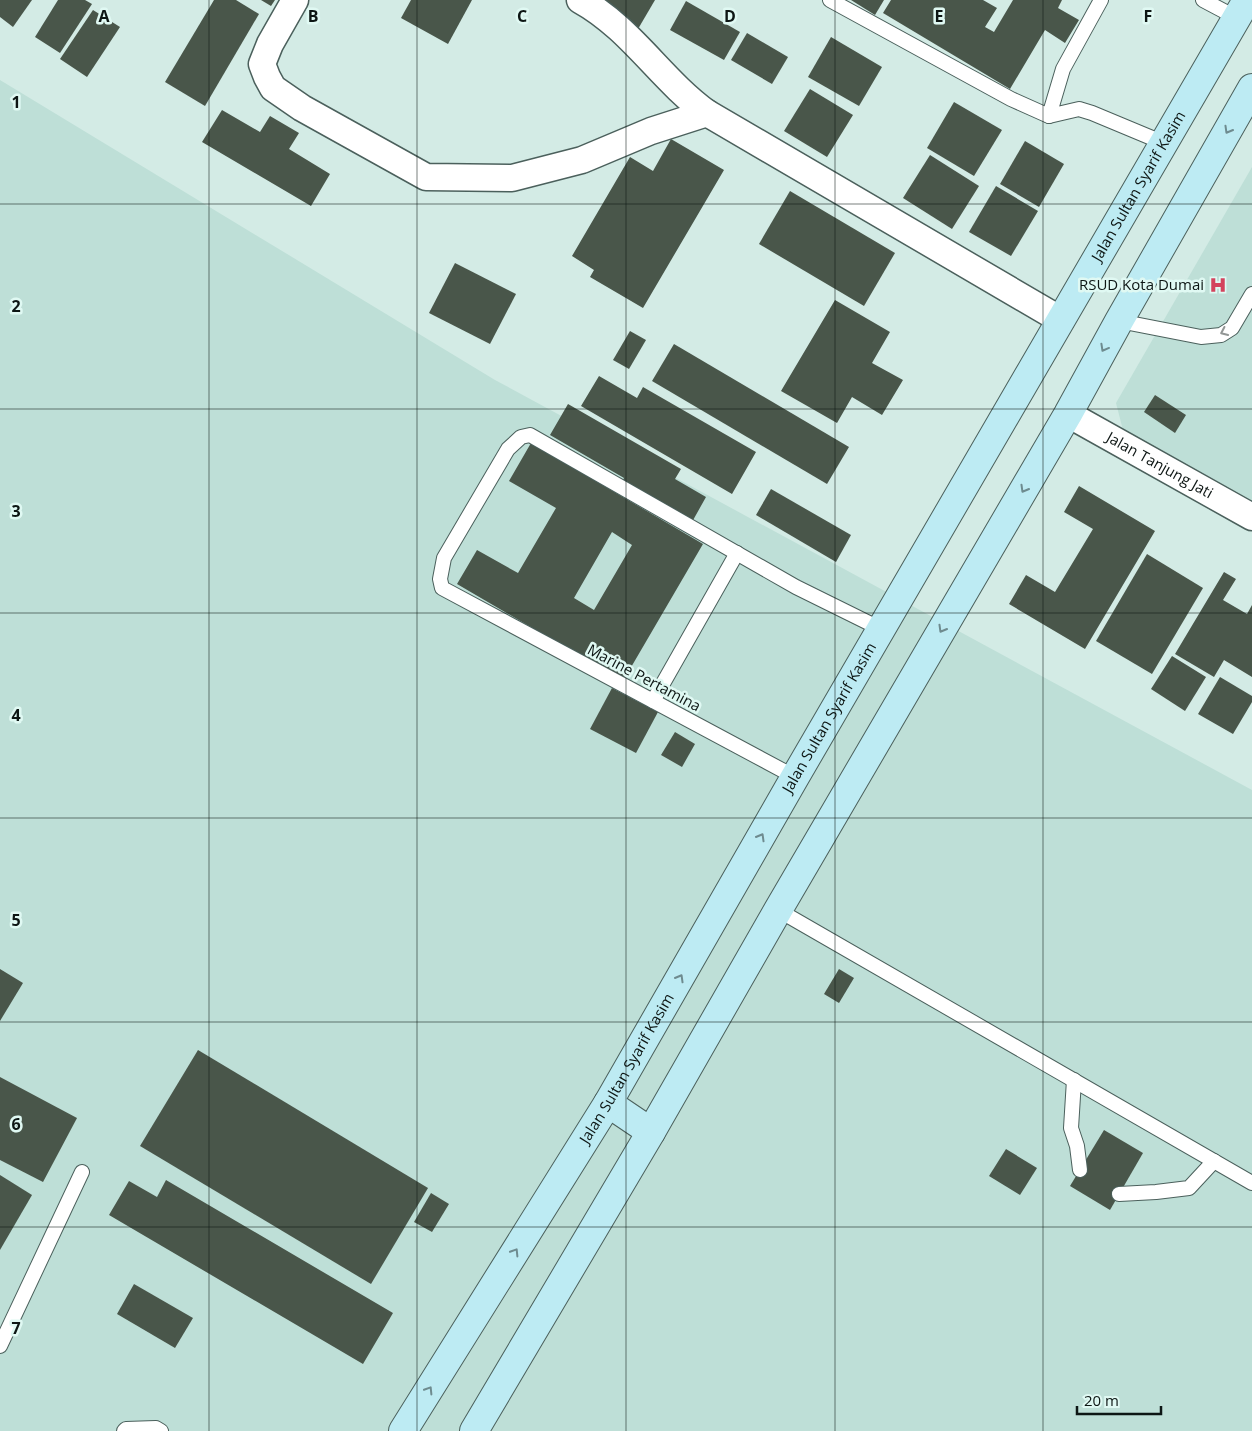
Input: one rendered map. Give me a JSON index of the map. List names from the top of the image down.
{
  "streets": {
    "street": ["Jalan Sultan Syarif Kasim", "Jalan Tanjung Jati"],
    "lane": ["Marine Pertamina"]
  },
  "crossings": [
    ["Jalan Sultan Syarif Kasim", "Marine Pertamina"]
  ],
  "places": {
    "hospital": ["RSUD Kota Dumai"]
  },
  "scale_bar": "20 m",
  "grid": {
    "columns": [
      "A",
      "B",
      "C",
      "D",
      "E",
      "F"
    ],
    "rows": [
      "1",
      "2",
      "3",
      "4",
      "5",
      "6",
      "7"
    ]
  }
}
